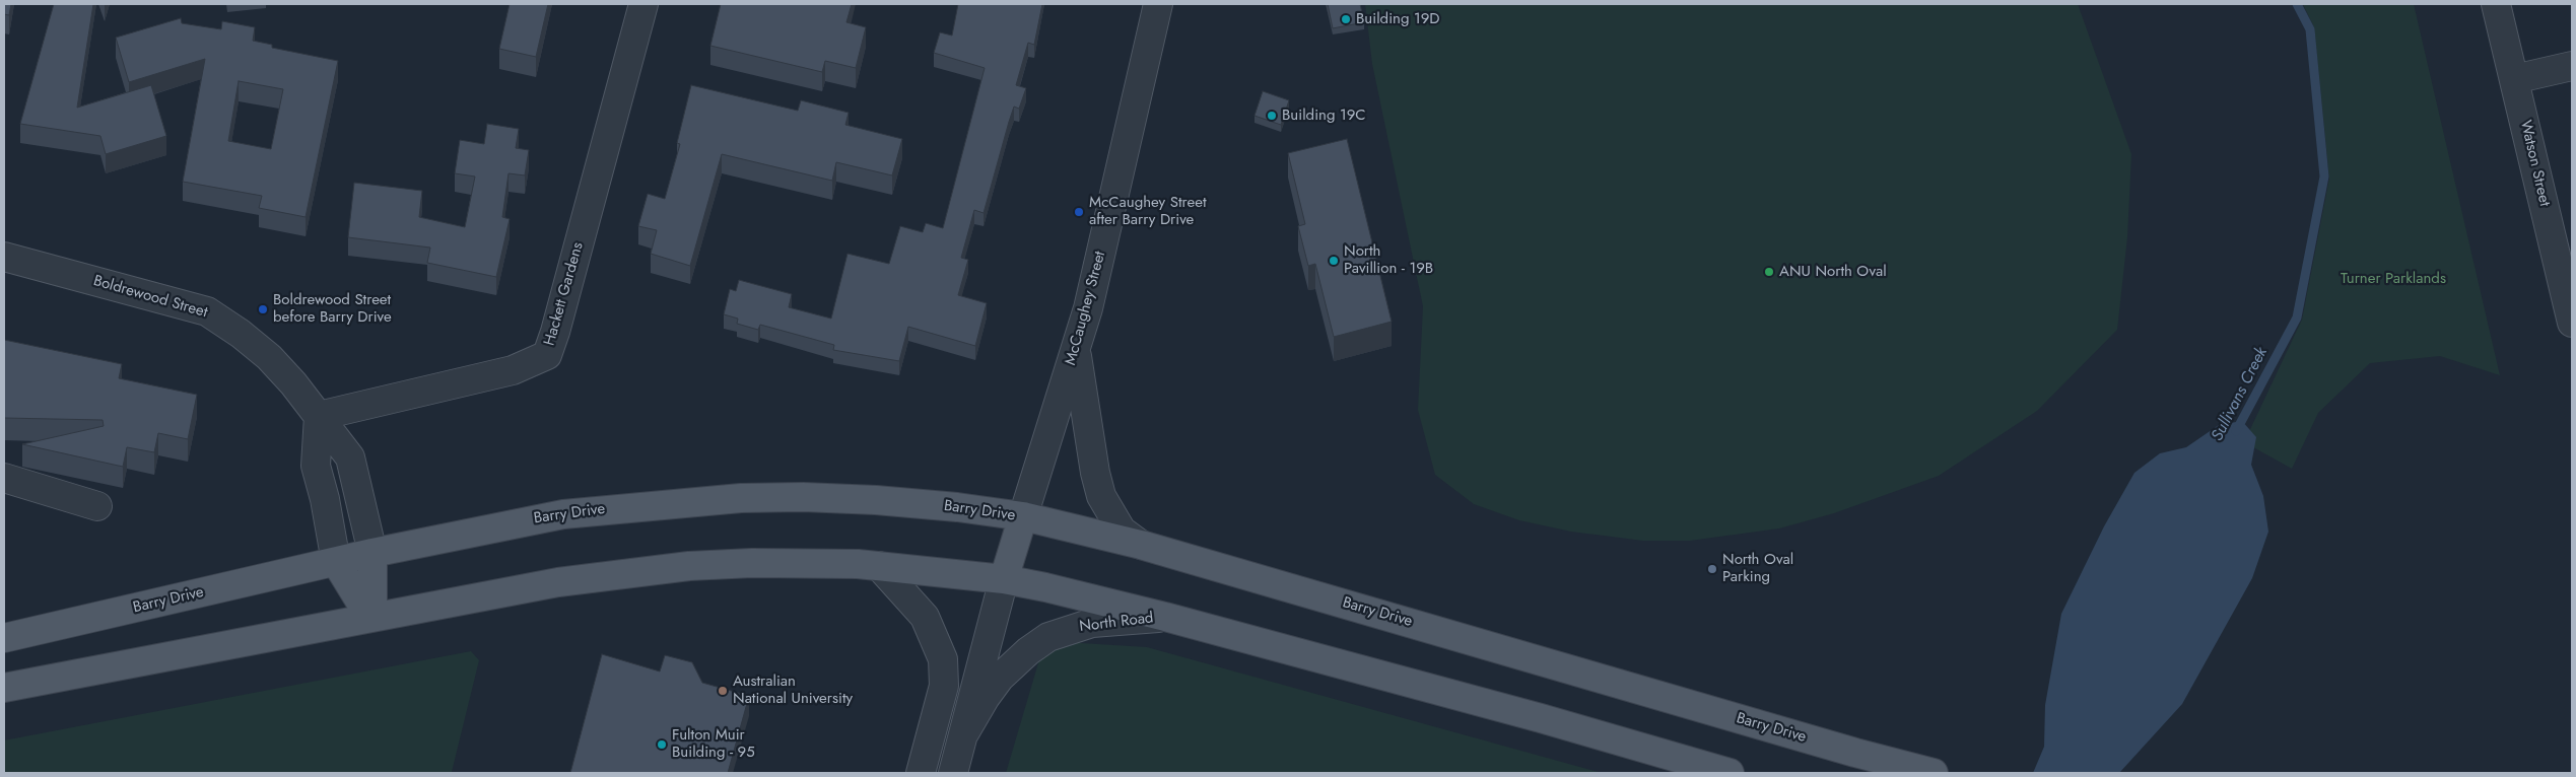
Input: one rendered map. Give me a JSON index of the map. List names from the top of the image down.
{
  "streets": {
    "main road": ["McCaughey Street", "Barry Drive"],
    "street": [
      "Watson Street",
      "Hackett Gardens",
      "Boldrewood Street",
      "North Road"
    ]
  },
  "crossings": [
    ["Hackett Gardens", "Boldrewood Street"],
    ["Boldrewood Street", "Barry Drive"],
    ["McCaughey Street", "Barry Drive"],
    ["McCaughey Street", "North Road"]
  ],
  "water": ["Sullivans Creek"],
  "parks": ["Turner Parklands"],
  "places": [
    "Building 19D",
    "Building 19C",
    "McCaughey Street after Barry Drive",
    "North Pavillion - 19B",
    "ANU North Oval",
    "Boldrewood Street before Barry Drive",
    "North Oval Parking",
    "Australian National University",
    "Fulton Muir Building - 95"
  ]
}
